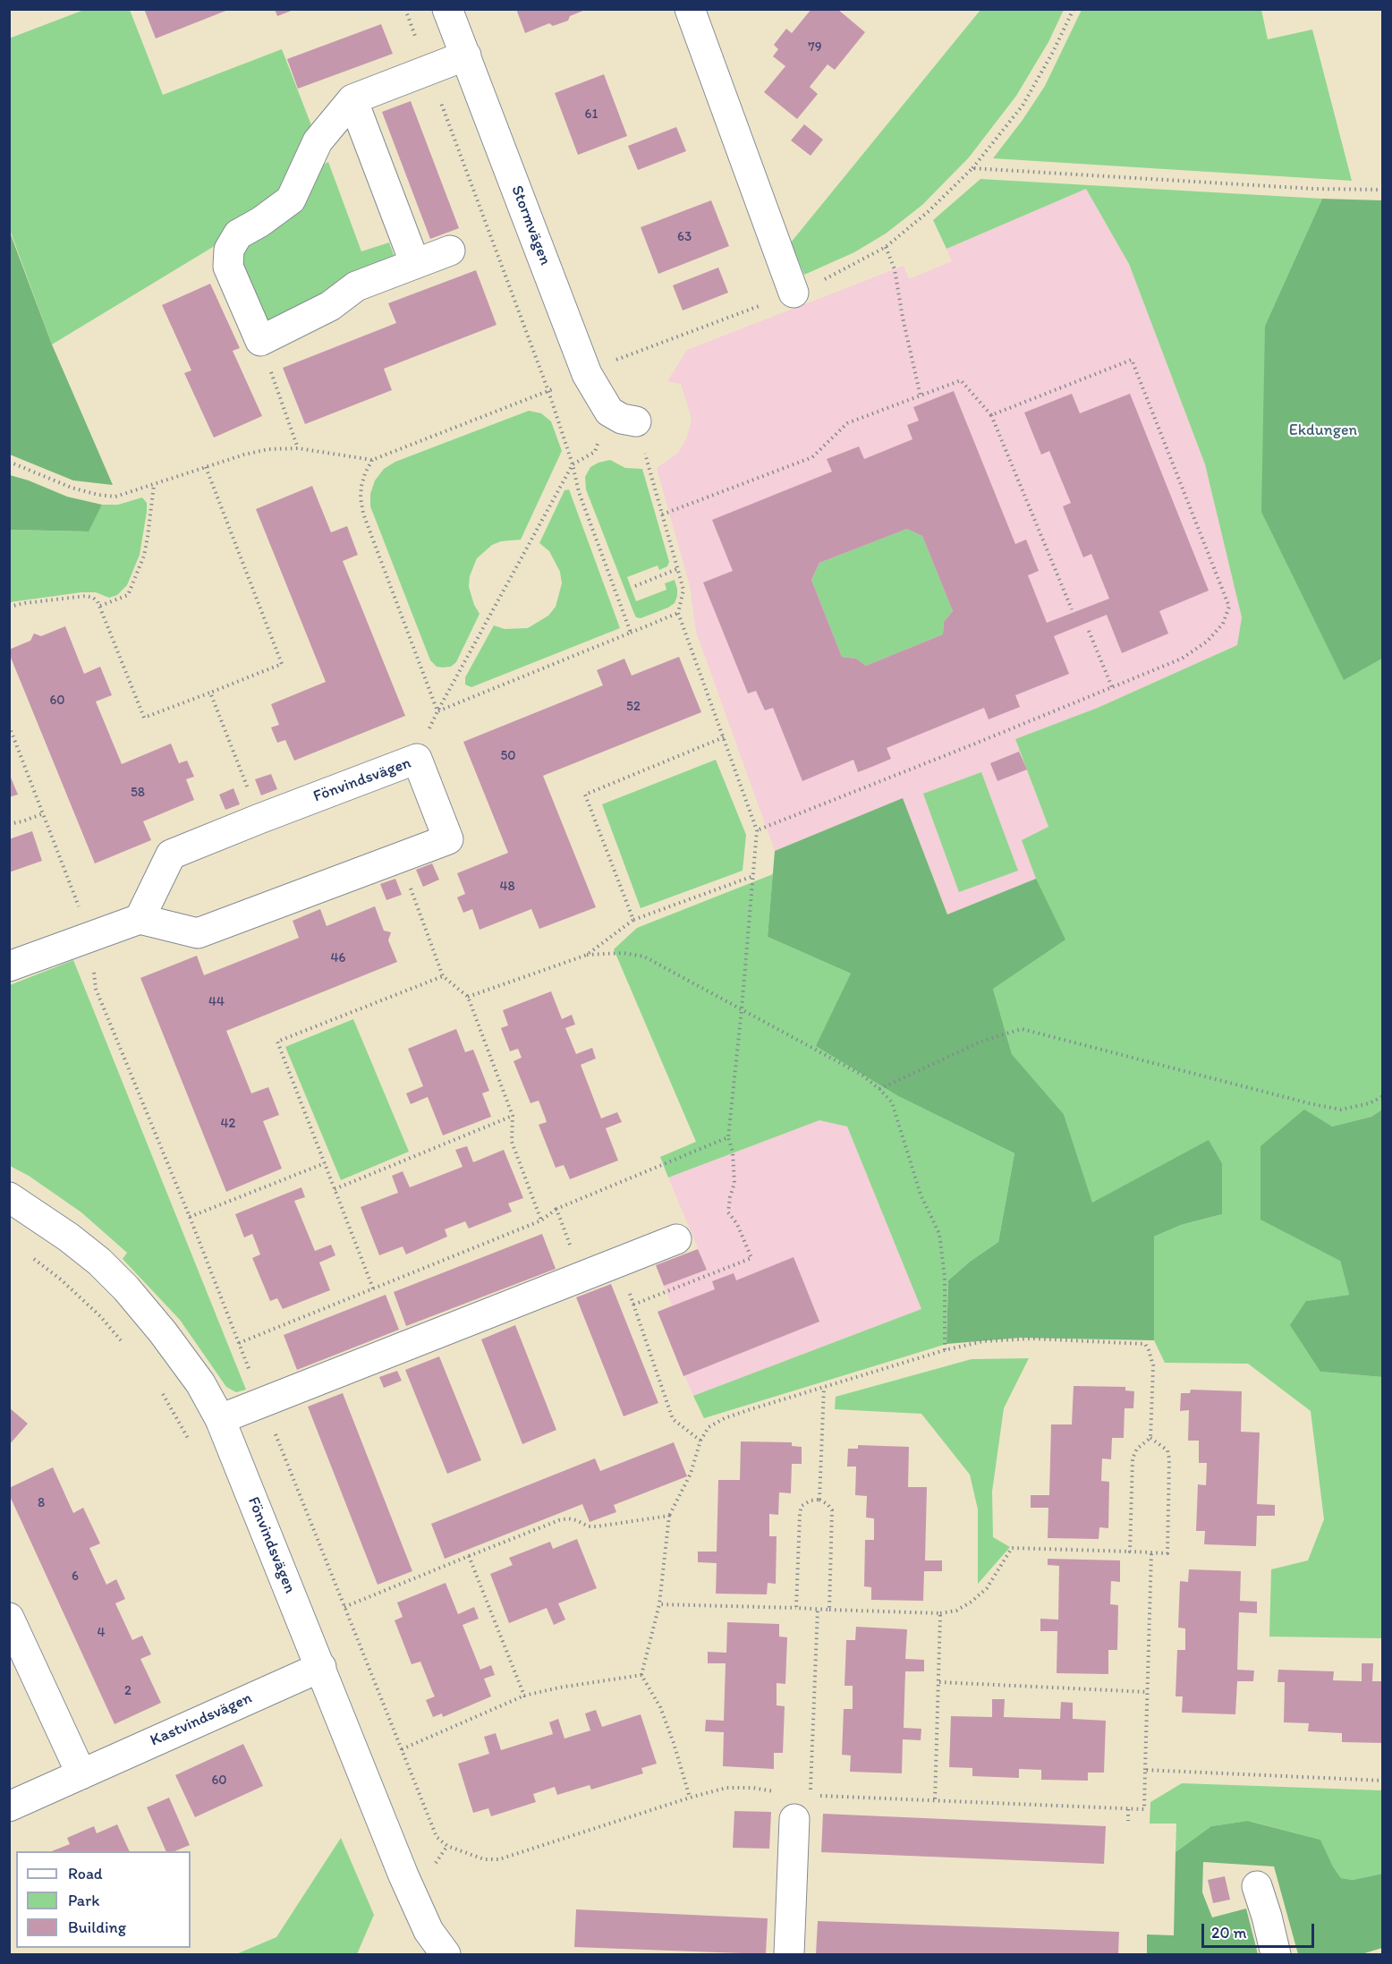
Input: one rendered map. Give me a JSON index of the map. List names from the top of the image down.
{
  "streets": {
    "street": ["Stormvägen", "Fönvindsvägen", "Kastvindsvägen"]
  },
  "crossings": [
    ["Fönvindsvägen", "Kastvindsvägen"]
  ],
  "parks": ["Ekdungen"],
  "house_numbers": [
    "79",
    "61",
    "63",
    "60",
    "52",
    "50",
    "58",
    "48",
    "46",
    "44",
    "42",
    "8",
    "6",
    "4",
    "2",
    "60"
  ],
  "legend": ["Road", "Park", "Building"],
  "scale_bar": "20 m"
}
